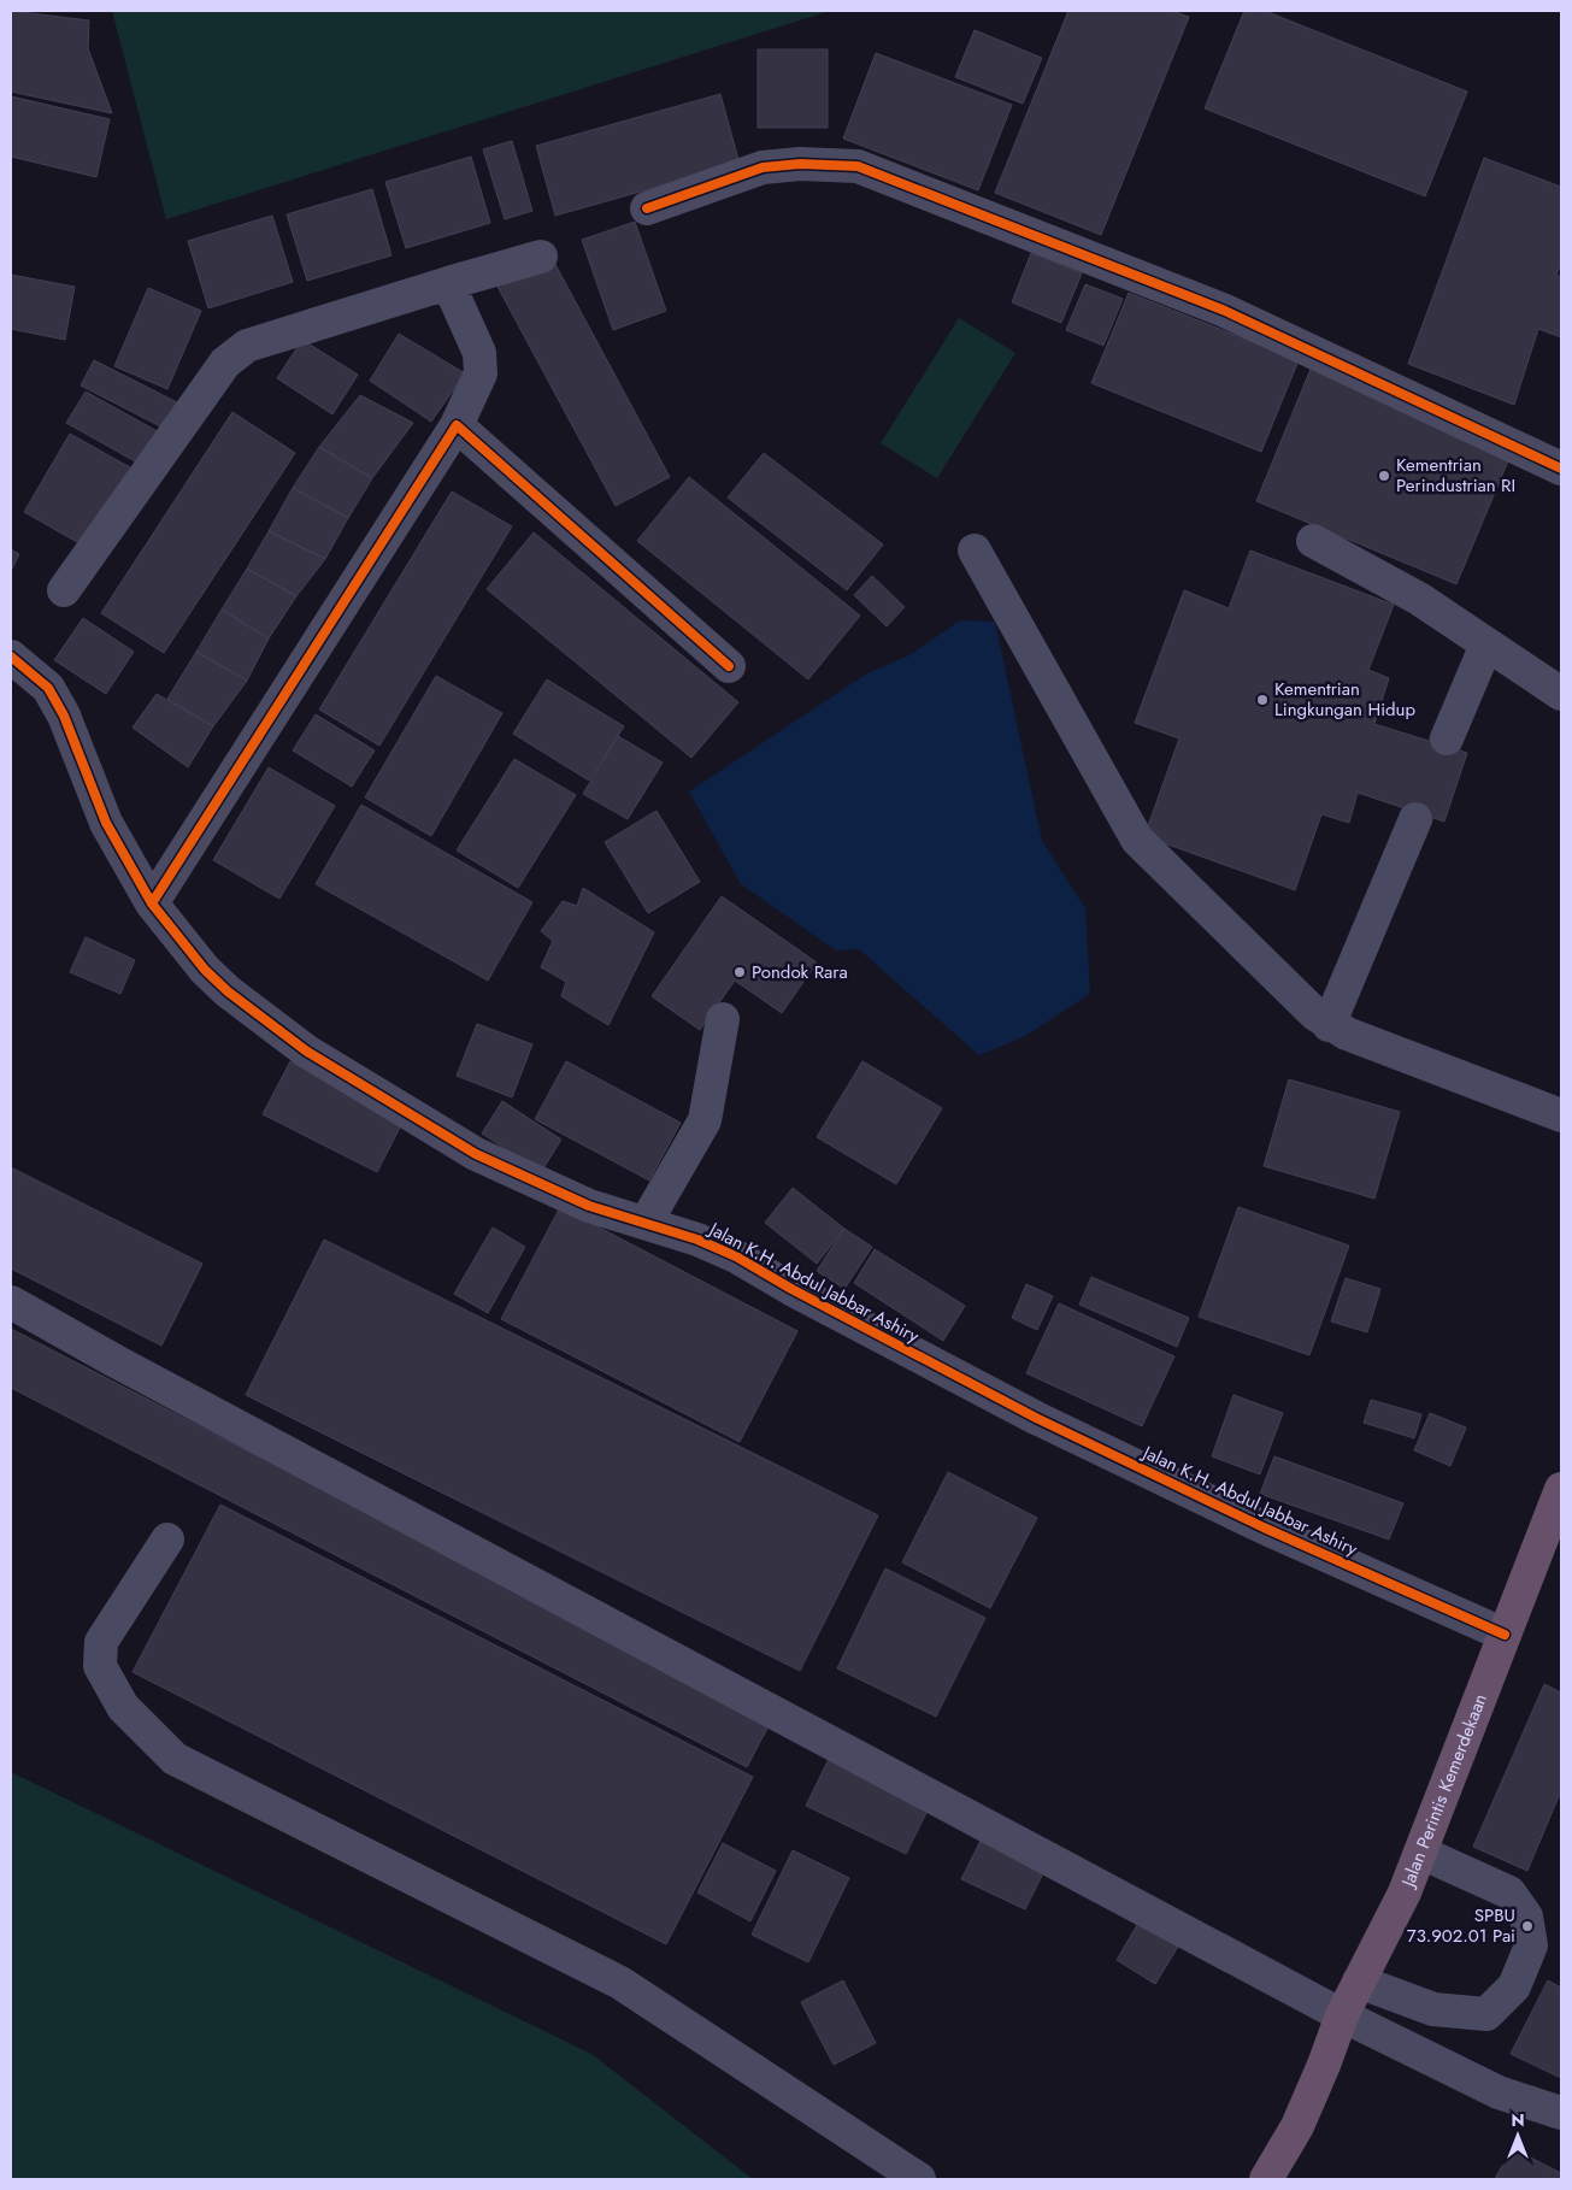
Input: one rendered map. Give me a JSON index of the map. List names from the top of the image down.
{
  "streets": {
    "highway": ["Jalan Perintis Kemerdekaan"],
    "street": ["Jalan K.H. Abdul Jabbar Ashiry"]
  },
  "crossings": [
    ["Jalan K.H. Abdul Jabbar Ashiry", "Jalan Perintis Kemerdekaan"]
  ],
  "places": [
    "Kementrian Perindustrian RI",
    "Kementrian Lingkungan Hidup",
    "Pondok Rara",
    "SPBU 73.902.01 Pai"
  ],
  "north": "top"
}
